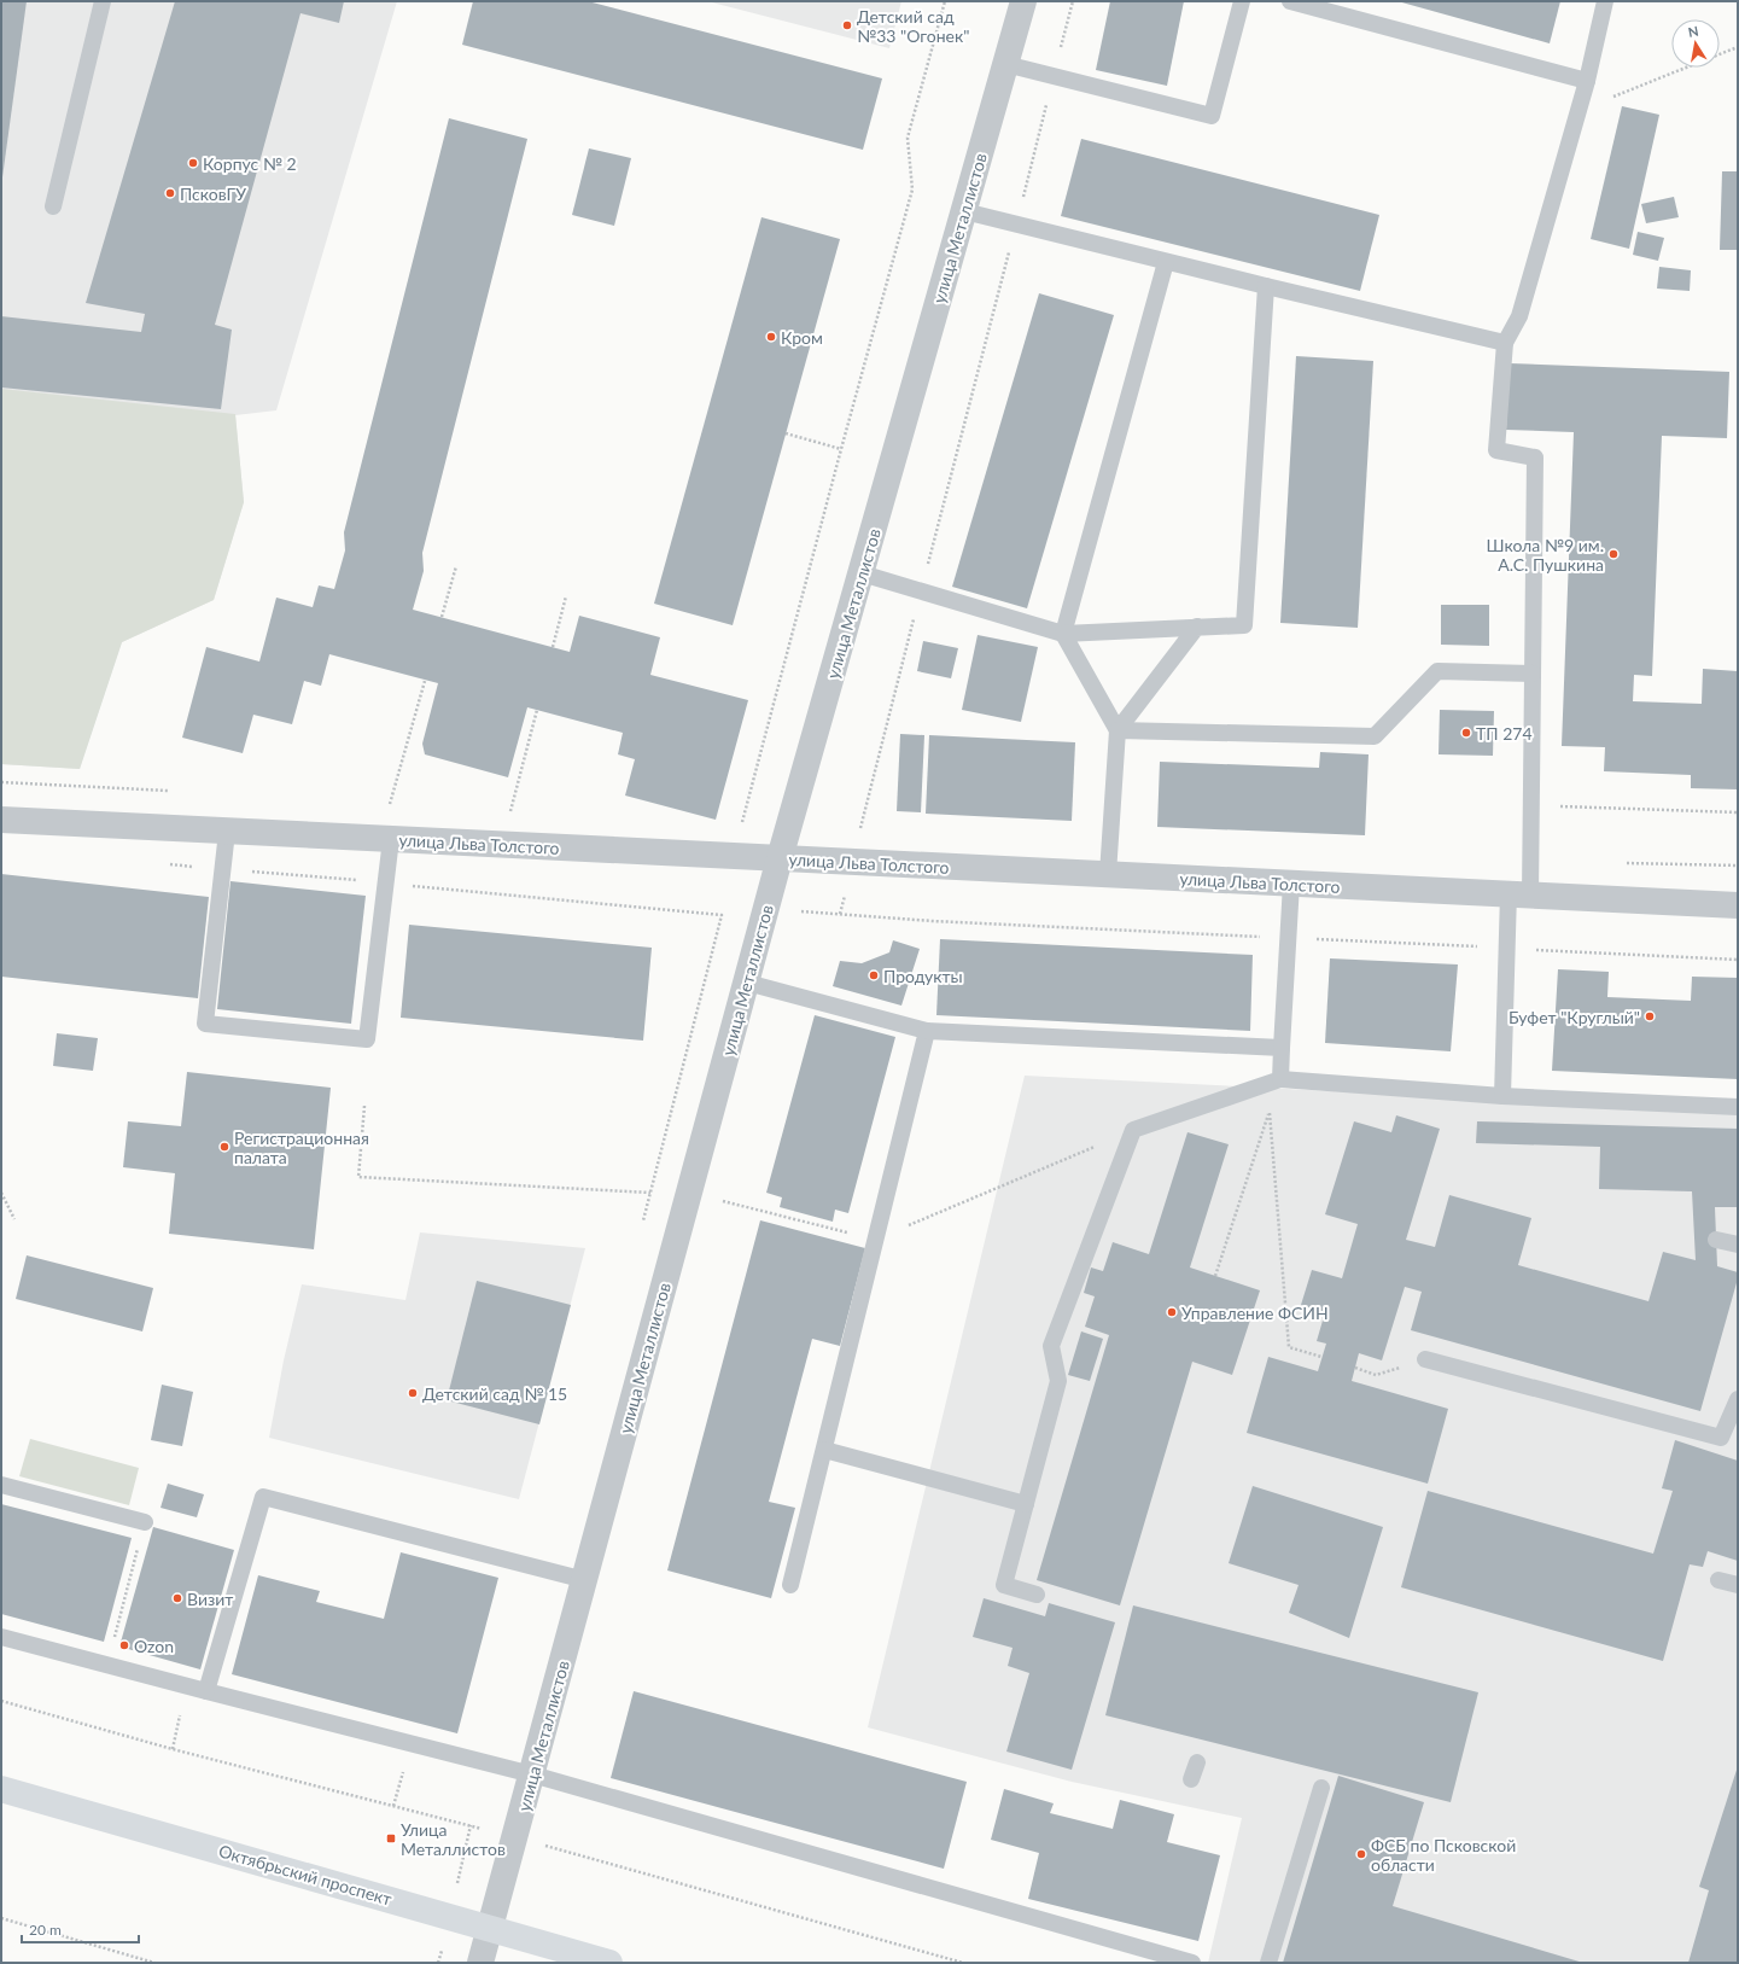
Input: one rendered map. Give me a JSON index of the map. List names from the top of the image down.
{
  "streets": {
    "main road": ["Октябрьский проспект"],
    "street": ["улица Металлистов", "улица Льва Толстого"]
  },
  "crossings": [
    ["улица Металлистов", "улица Льва Толстого"],
    ["улица Металлистов", "Октябрьский проспект"]
  ],
  "places": {
    "other": [
      "Детский сад №33 \"Огонек\"",
      "Корпус № 2",
      "ПсковГУ",
      "Кром",
      "Школа №9 им. А.С. Пушкина",
      "ТП 274",
      "Продукты",
      "Буфет \"Круглый\"",
      "Регистрационная палата",
      "Управление ФСИН",
      "Детский сад № 15",
      "Визит",
      "Ozon",
      "ФСБ по Псковской области"
    ],
    "transit": ["Улица Металлистов"]
  },
  "scale_bar": "20 m",
  "north": "top"
}
